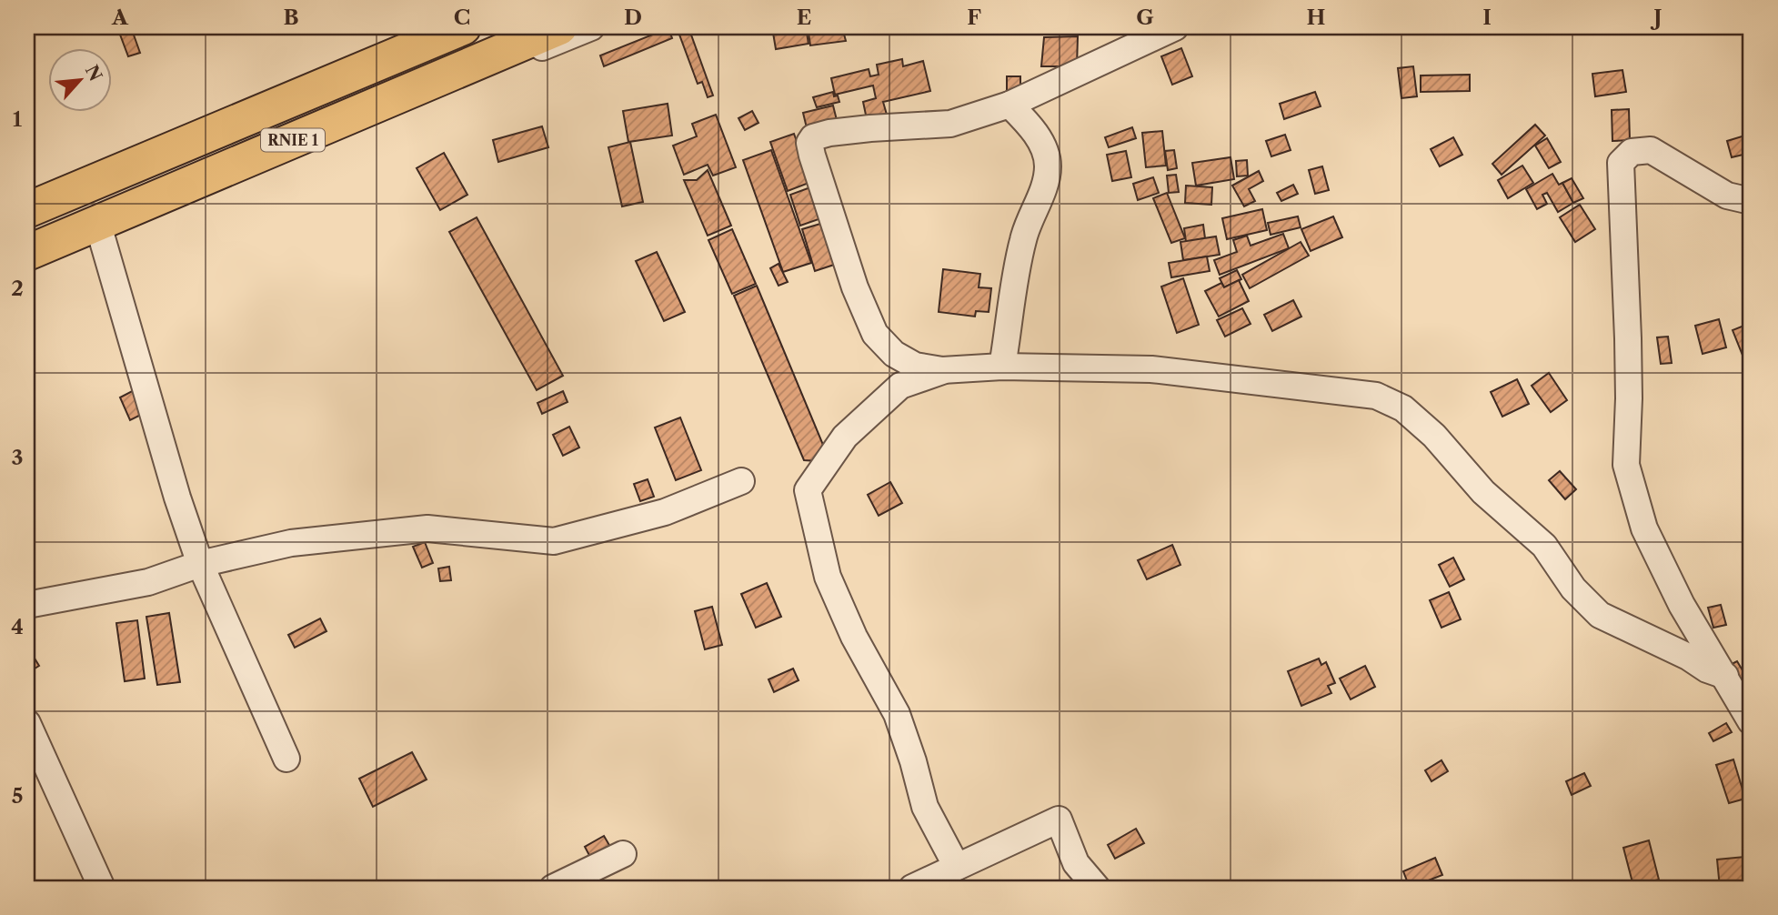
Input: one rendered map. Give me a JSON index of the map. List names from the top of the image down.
{
  "streets": {
    "highway": ["RNIE 1"]
  },
  "north": "top right",
  "grid": {
    "columns": [
      "A",
      "B",
      "C",
      "D",
      "E",
      "F",
      "G",
      "H",
      "I",
      "J"
    ],
    "rows": [
      "1",
      "2",
      "3",
      "4",
      "5"
    ]
  }
}
